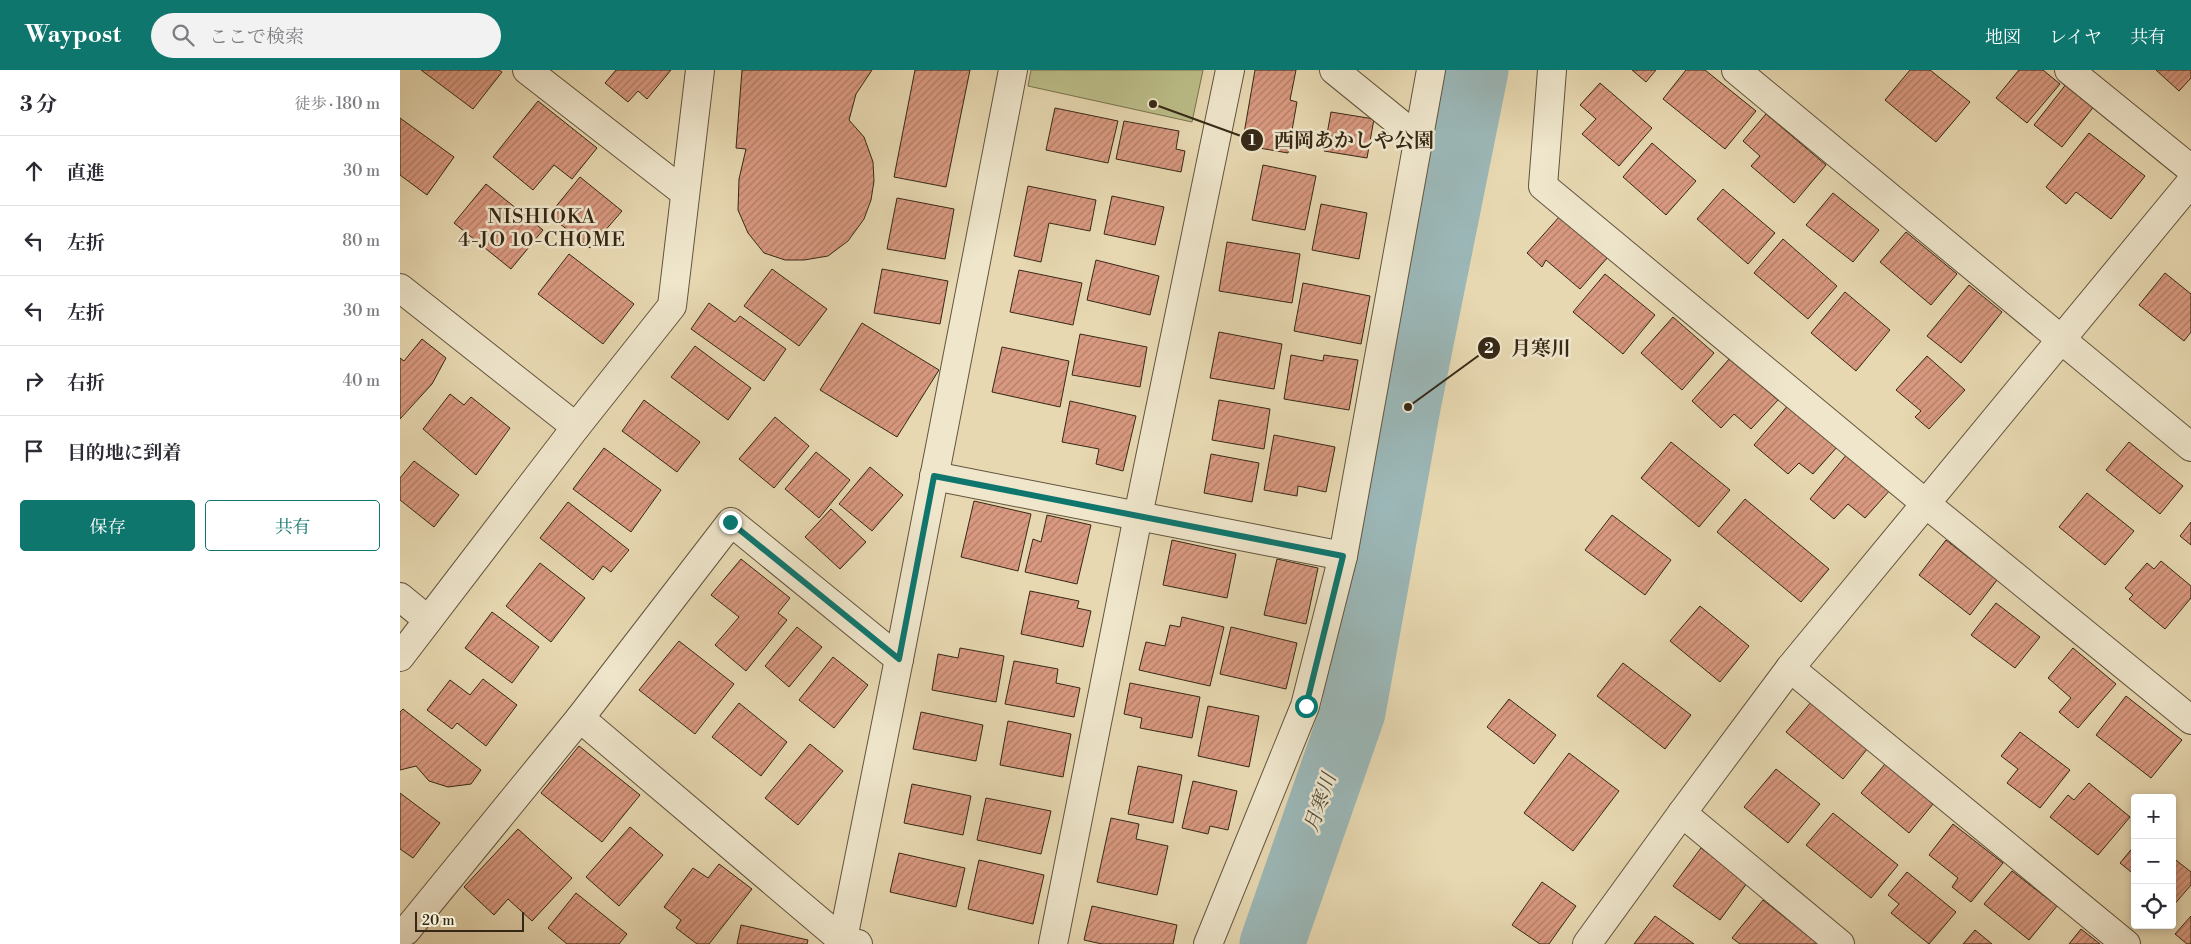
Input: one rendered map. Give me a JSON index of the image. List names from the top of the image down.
{
  "districts": ["NISHIOKA 4-JO 10-CHOME"],
  "water": ["月寒川"],
  "places": ["西岡あかしや公園", "月寒川"],
  "scale_bar": "20 m",
  "page": {
    "header": "Waypost",
    "search": "ここで検索",
    "nav": ["地図", "レイヤ", "共有"],
    "heading": ["3 分", "徒歩 · 180 m"],
    "list": [
      ["直進", "30 m"],
      ["左折", "80 m"],
      ["左折", "30 m"],
      ["右折", "40 m"],
      "目的地に到着"
    ],
    "buttons": ["保存", "共有"],
    "map_buttons": ["+", "−"],
    "scale": "20 m"
  }
}
